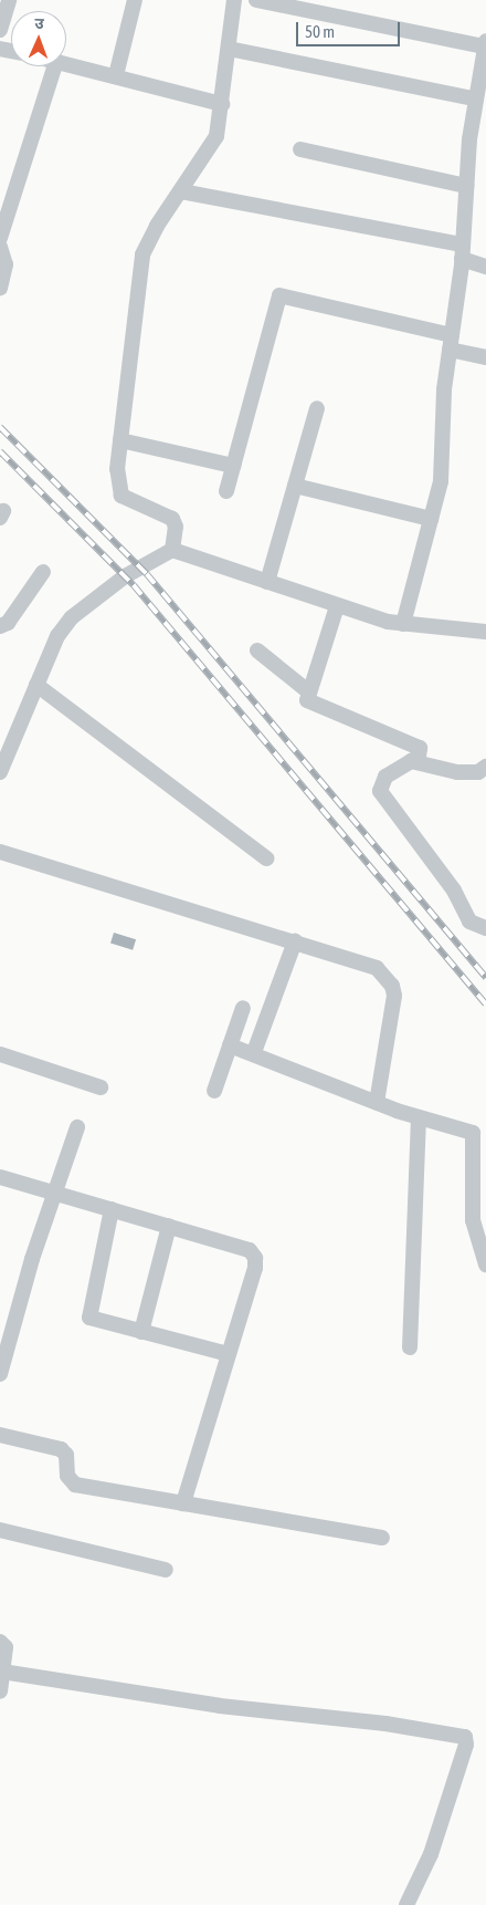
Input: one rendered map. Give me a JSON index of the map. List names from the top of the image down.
{
  "scale_bar": "50 m",
  "north": "top"
}
